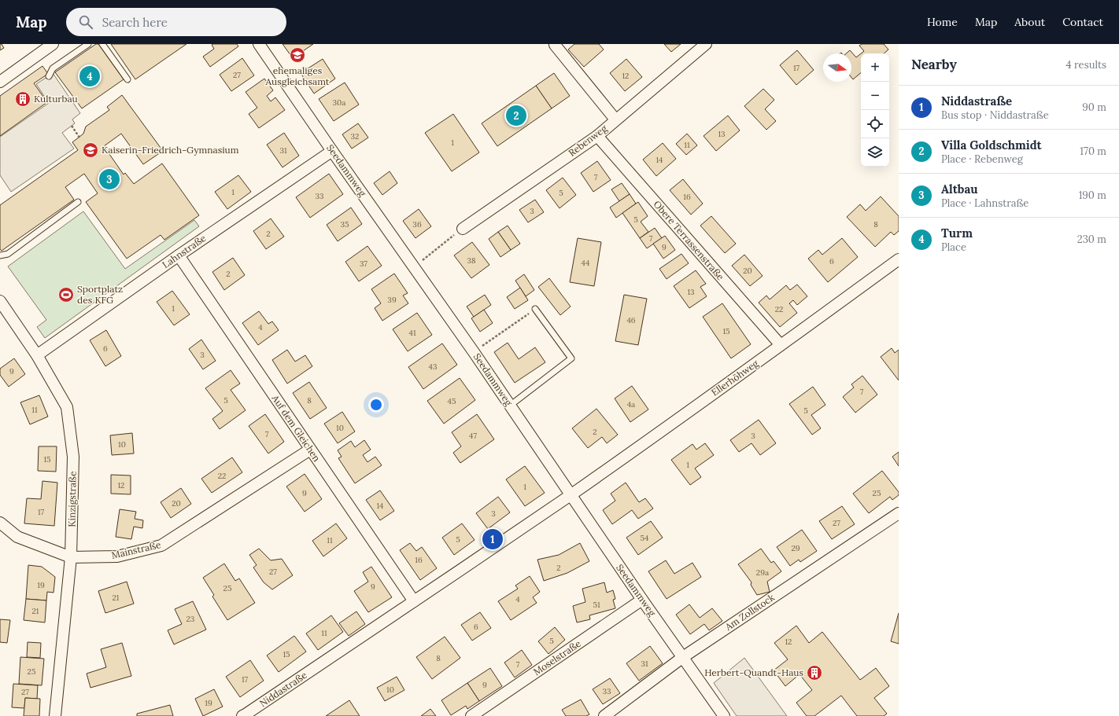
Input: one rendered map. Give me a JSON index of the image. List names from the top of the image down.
{
  "streets": {
    "street": [
      "Rebenweg",
      "Seedammweg",
      "Obere Terrassenstraße",
      "Lahnstraße",
      "Ellerhöhweg",
      "Auf dem Gleichen",
      "Kinzigstraße",
      "Mainstraße",
      "Am Zollstock",
      "Moselstraße",
      "Niddastraße"
    ]
  },
  "crossings": [
    ["Rebenweg", "Obere Terrassenstraße"],
    ["Seedammweg", "Lahnstraße"],
    ["Seedammweg", "Ellerhöhweg"],
    ["Seedammweg", "Am Zollstock"],
    ["Seedammweg", "Moselstraße"],
    ["Seedammweg", "Niddastraße"],
    ["Obere Terrassenstraße", "Ellerhöhweg"],
    ["Lahnstraße", "Auf dem Gleichen"],
    ["Lahnstraße", "Kinzigstraße"],
    ["Ellerhöhweg", "Niddastraße"],
    ["Auf dem Gleichen", "Mainstraße"],
    ["Auf dem Gleichen", "Niddastraße"],
    ["Kinzigstraße", "Mainstraße"]
  ],
  "places": {
    "school or university": ["ehemaliges Ausgleichsamt", "Kaiserin-Friedrich-Gymnasium"],
    "building": ["Kulturbau", "Herbert-Quandt-Haus"],
    "sports": ["Sportplatz des KFG"]
  },
  "house_numbers": [
    "17",
    "27",
    "12",
    "30a",
    "13",
    "32",
    "1",
    "11",
    "31",
    "14",
    "7",
    "1",
    "5",
    "33",
    "16",
    "3",
    "5",
    "35",
    "36",
    "8",
    "2",
    "7",
    "9",
    "38",
    "6",
    "44",
    "37",
    "20",
    "2",
    "13",
    "39",
    "1",
    "22",
    "46",
    "4",
    "15",
    "41",
    "6",
    "3",
    "43",
    "9",
    "7",
    "5",
    "8",
    "45",
    "4a",
    "11",
    "5",
    "10",
    "2",
    "7",
    "47",
    "3",
    "10",
    "15",
    "1",
    "22",
    "12",
    "1",
    "9",
    "25",
    "20",
    "14",
    "17",
    "3",
    "27",
    "54",
    "5",
    "11",
    "29",
    "16",
    "2",
    "27",
    "29a",
    "19",
    "9",
    "25",
    "21",
    "4",
    "51",
    "21",
    "23",
    "6",
    "11",
    "5",
    "12",
    "15",
    "8",
    "31",
    "7",
    "25",
    "17",
    "9",
    "10",
    "33",
    "27",
    "19"
  ],
  "north": "right",
  "page": {
    "header": "Map",
    "search": "Search here",
    "nav": [
      "Home",
      "Map",
      "About",
      "Contact"
    ],
    "heading": ["Nearby", "4 results"],
    "map_buttons": ["+", "−"],
    "pins": [
      "4",
      "2",
      "3",
      "1"
    ],
    "list": [
      {
        "mark": "1",
        "name": "Niddastraße",
        "note": "Bus stop · Niddastraße",
        "value": "90 m"
      },
      {
        "mark": "2",
        "name": "Villa Goldschmidt",
        "note": "Place · Rebenweg",
        "value": "170 m"
      },
      {
        "mark": "3",
        "name": "Altbau",
        "note": "Place · Lahnstraße",
        "value": "190 m"
      },
      {
        "mark": "4",
        "name": "Turm",
        "note": "Place",
        "value": "230 m"
      }
    ]
  }
}
